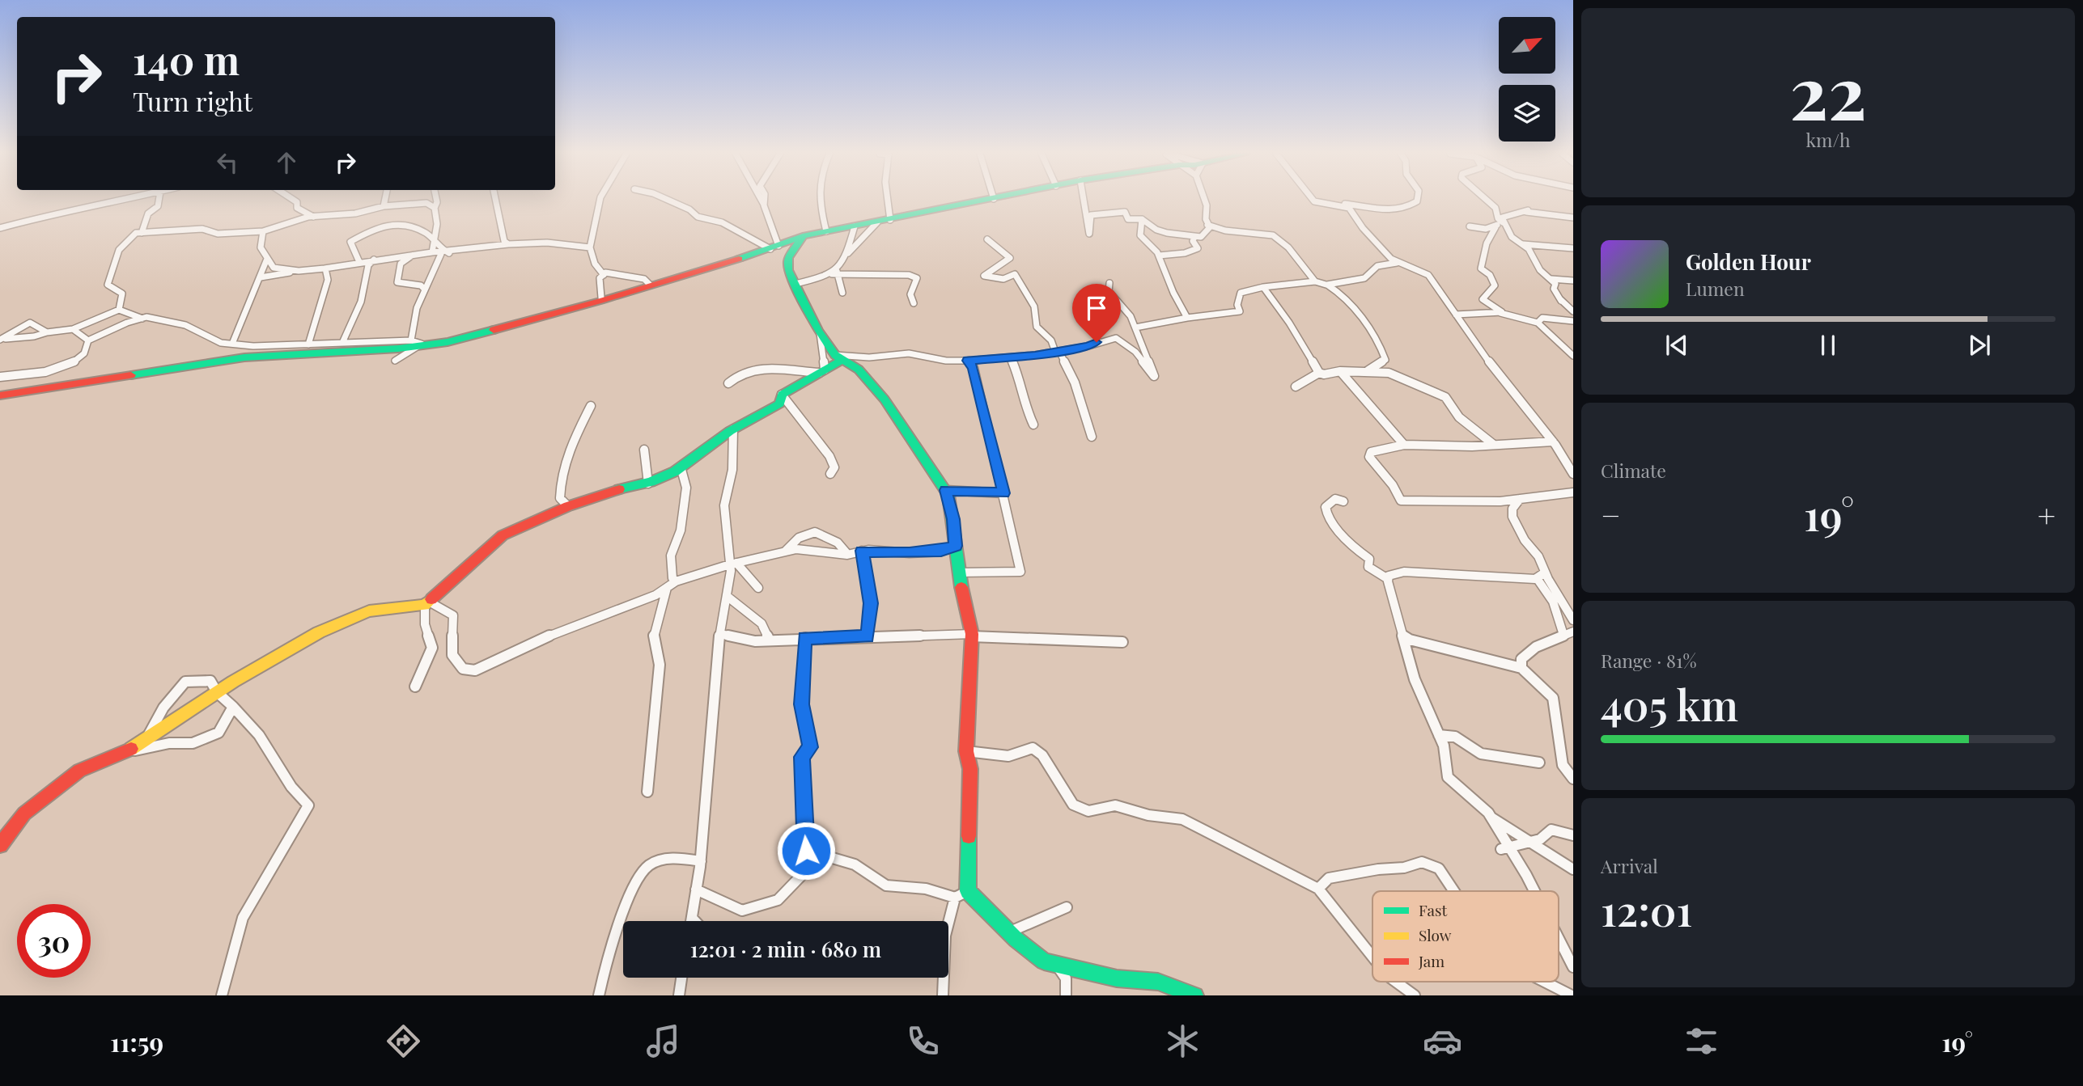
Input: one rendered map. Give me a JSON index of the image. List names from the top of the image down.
{
  "legend": ["Fast", "Slow", "Jam"],
  "north": "top right",
  "page": {
    "tile": [
      ["22", "km/h"],
      "Climate",
      ["Range · 81%", "405 km"],
      ["Arrival", "12:01"]
    ],
    "turn": ["140 m", "Turn right"],
    "song": ["Golden Hour", "Lumen"],
    "heat": ["−", "19°", "+"],
    "limit": "30",
    "trip": "12:01 · 2 min · 680 m",
    "tabs": ["11:59", "19°"]
  }
}
